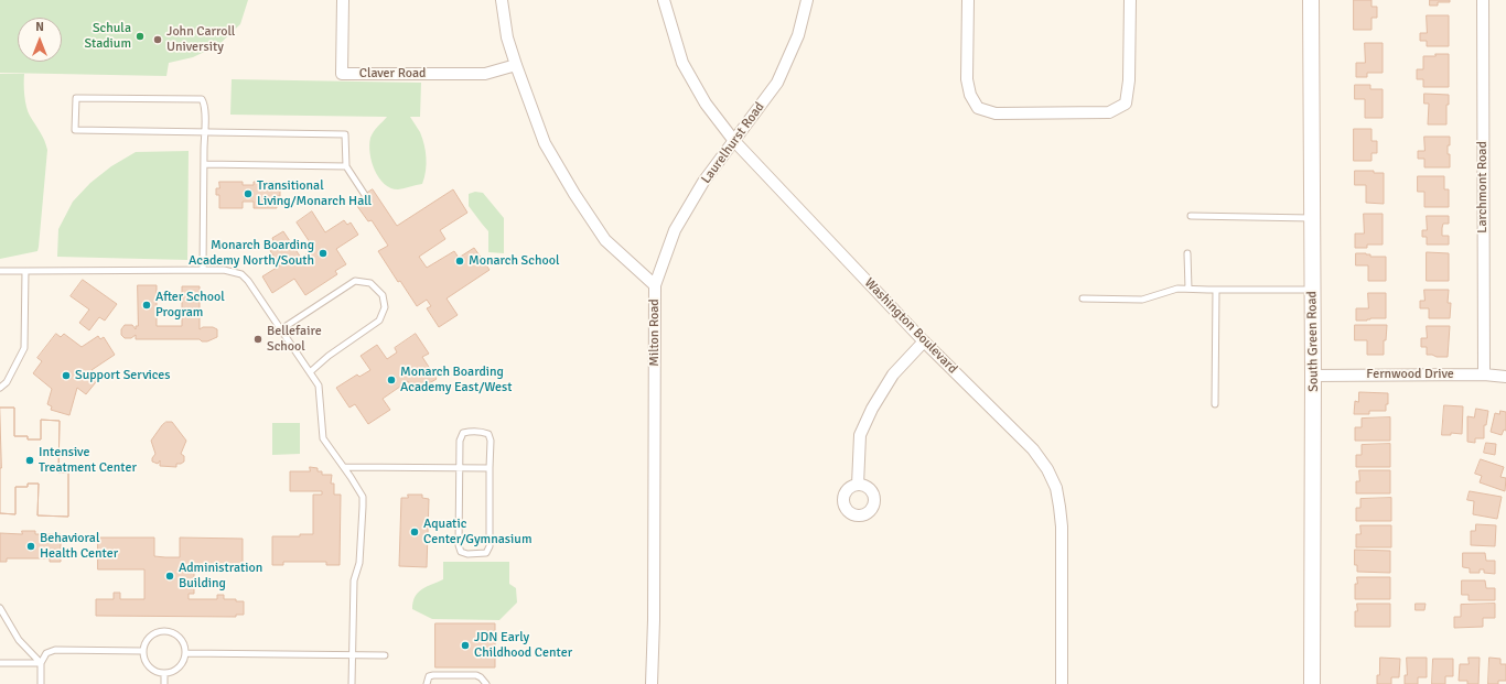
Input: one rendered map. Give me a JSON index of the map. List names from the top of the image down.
{
  "streets": {
    "main road": ["South Green Road"],
    "street": [
      "Claver Road",
      "Laurelhurst Road",
      "Larchmont Road",
      "Washington Boulevard",
      "Milton Road",
      "Fernwood Drive"
    ]
  },
  "crossings": [
    ["Claver Road", "Milton Road"],
    ["Laurelhurst Road", "Washington Boulevard"],
    ["Laurelhurst Road", "Milton Road"],
    ["Larchmont Road", "Fernwood Drive"],
    ["South Green Road", "Fernwood Drive"]
  ],
  "places": [
    "Schula Stadium",
    "John Carroll University",
    "Transitional Living/Monarch Hall",
    "Monarch Boarding Academy North/South",
    "Monarch School",
    "After School Program",
    "Bellefaire School",
    "Support Services",
    "Monarch Boarding Academy East/West",
    "Intensive Treatment Center",
    "Aquatic Center/Gymnasium",
    "Behavioral Health Center",
    "Administration Building",
    "JDN Early Childhood Center"
  ],
  "north": "top"
}
